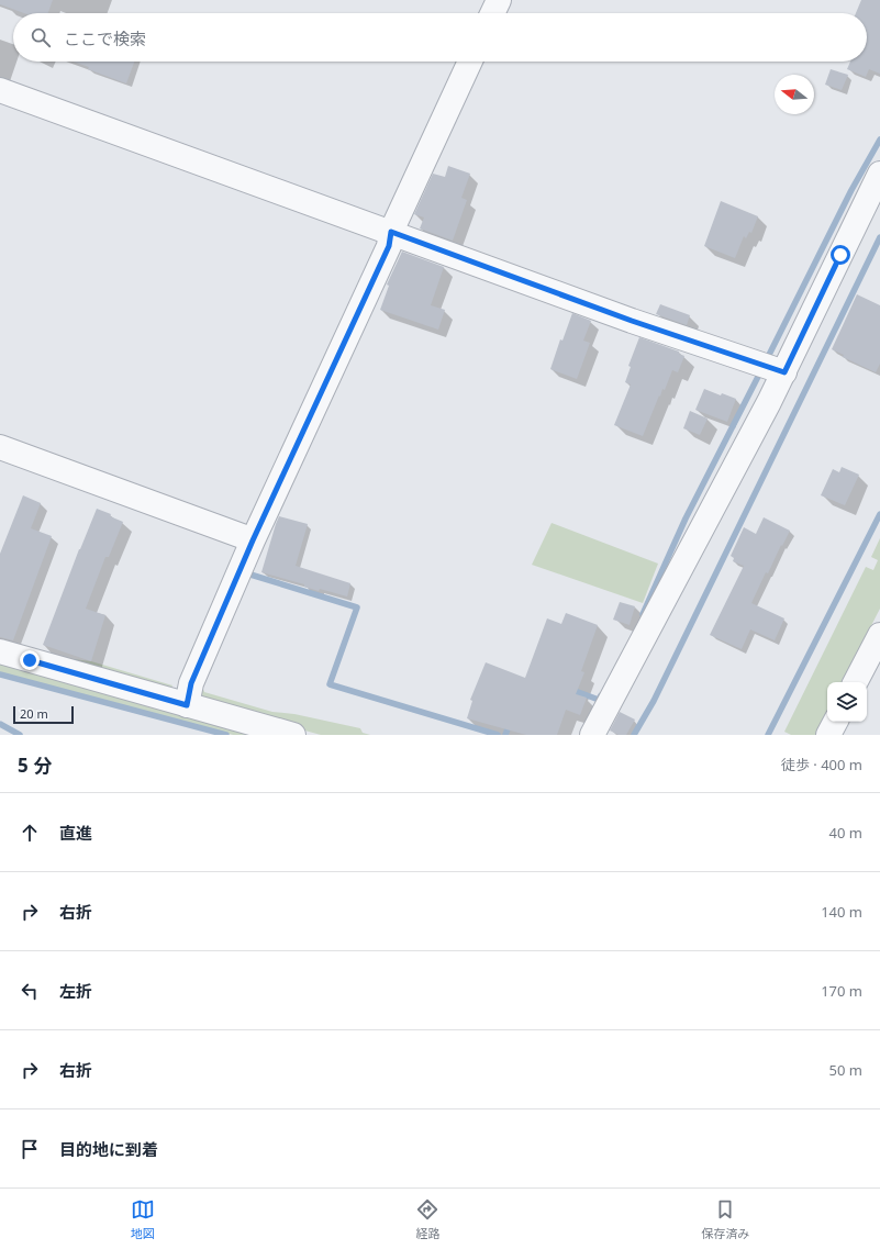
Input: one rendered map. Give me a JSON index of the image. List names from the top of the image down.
{
  "scale_bar": "20 m",
  "north": "left",
  "page": {
    "search": "ここで検索",
    "scale": "20 m",
    "heading": ["5 分", "徒歩 · 400 m"],
    "list": [
      ["直進", "40 m"],
      ["右折", "140 m"],
      ["左折", "170 m"],
      ["右折", "50 m"],
      "目的地に到着"
    ],
    "nav": ["地図", "経路", "保存済み"]
  }
}
